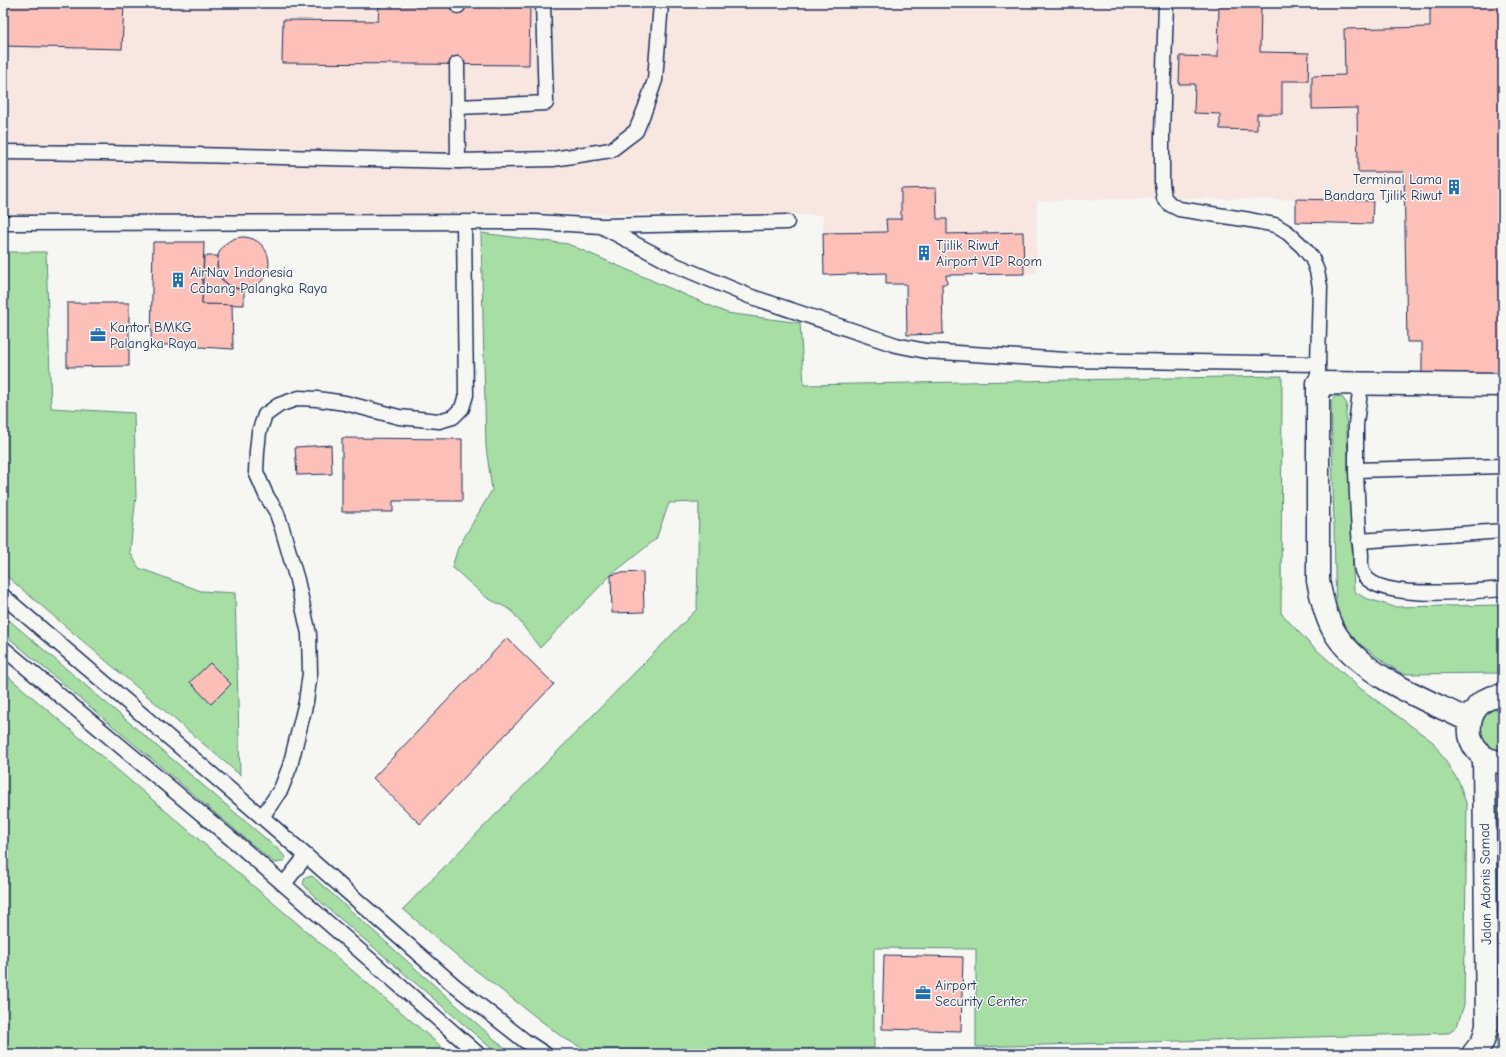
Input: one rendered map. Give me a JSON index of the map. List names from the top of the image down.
{
  "streets": {
    "main road": ["Jalan Adonis Samad"]
  },
  "places": {
    "building": ["Terminal Lama Bandara Tjilik Riwut", "Tjilik Riwut Airport VIP Room", "AirNav Indonesia Cabang Palangka Raya"],
    "office": ["Kantor BMKG Palangka Raya", "Airport Security Center"]
  }
}
